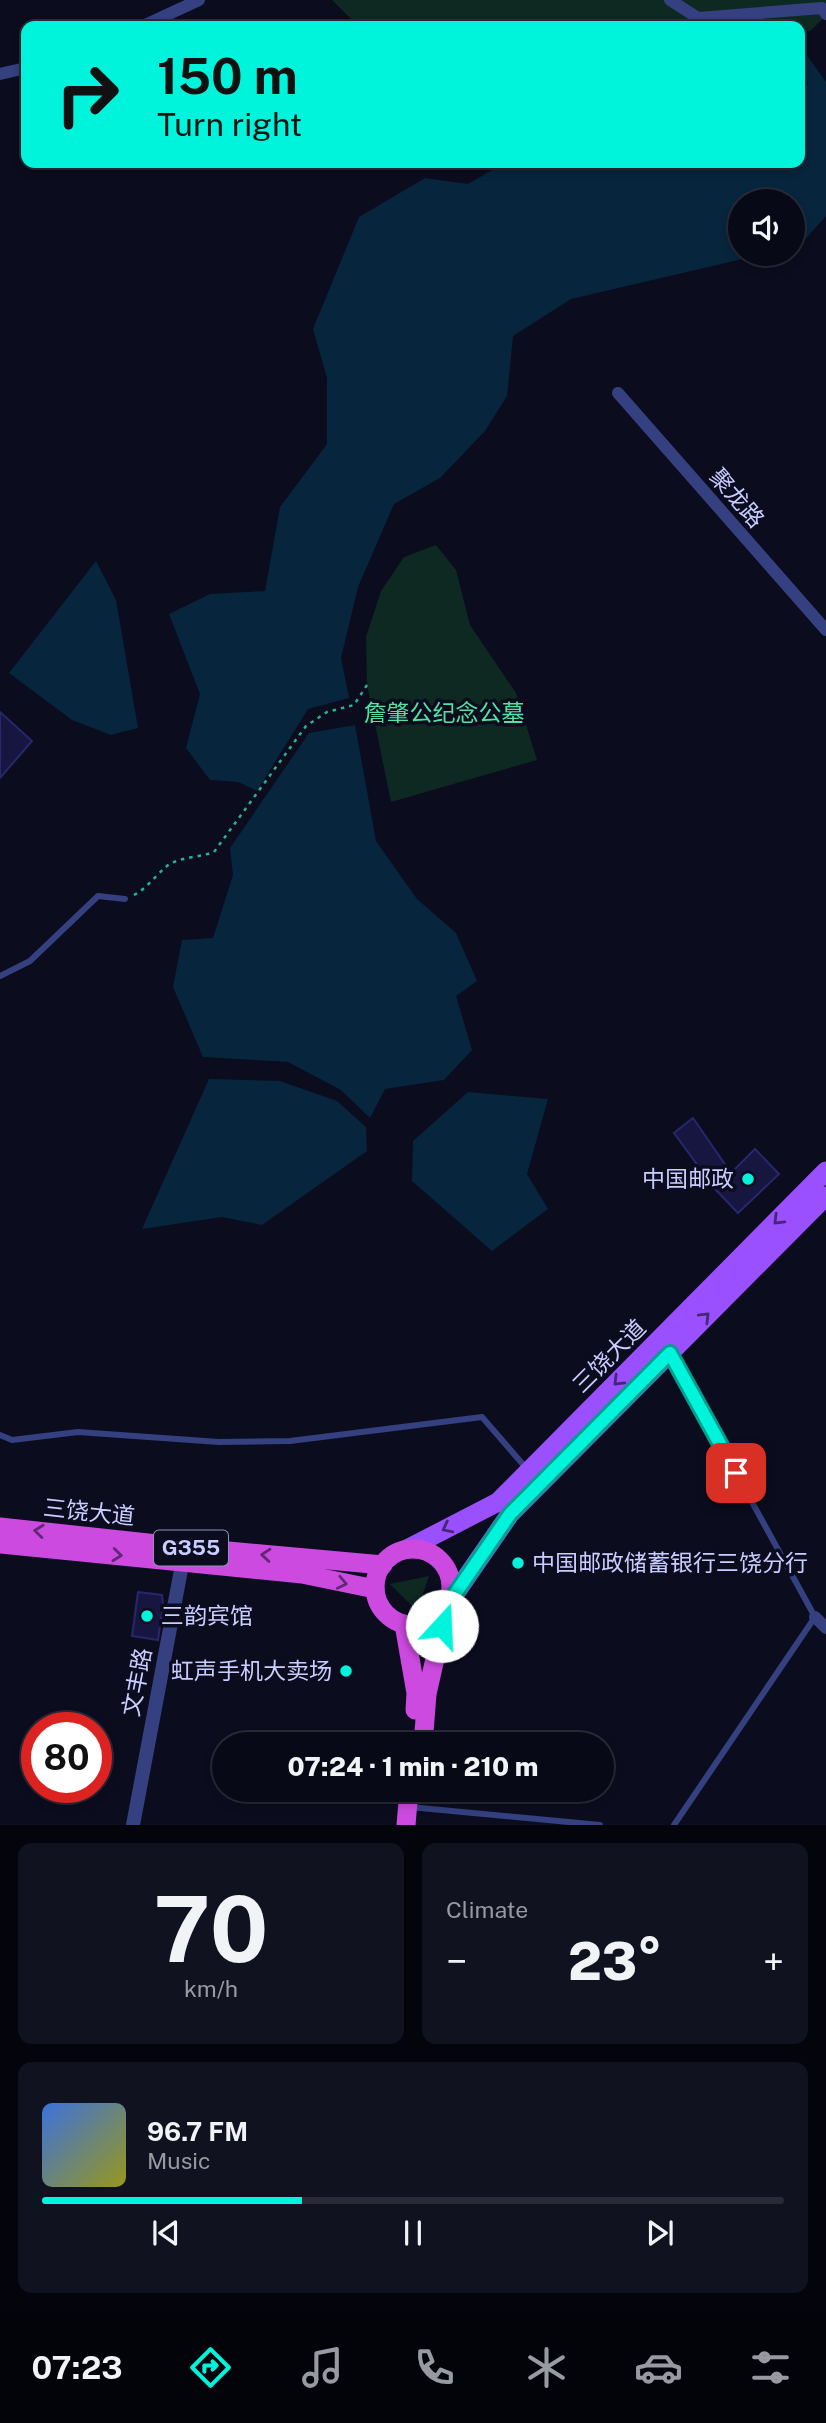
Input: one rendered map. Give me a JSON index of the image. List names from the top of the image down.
{
  "streets": {
    "highway": ["三饶大道", "G355"],
    "street": ["聚龙路", "文丰路"]
  },
  "crossings": [
    ["三饶大道", "文丰路"]
  ],
  "parks": ["詹肇公纪念公墓"],
  "places": [
    "中国邮政",
    "中国邮政储蓄银行三饶分行",
    "三韵宾馆",
    "虹声手机大卖场"
  ],
  "page": {
    "turn": ["150 m", "Turn right"],
    "limit": "80",
    "trip": "07:24 · 1 min · 210 m",
    "tile": [
      ["70", "km/h"],
      "Climate"
    ],
    "heat": ["−", "23°", "+"],
    "song": ["96.7 FM", "Music"],
    "tabs": "07:23"
  }
}
